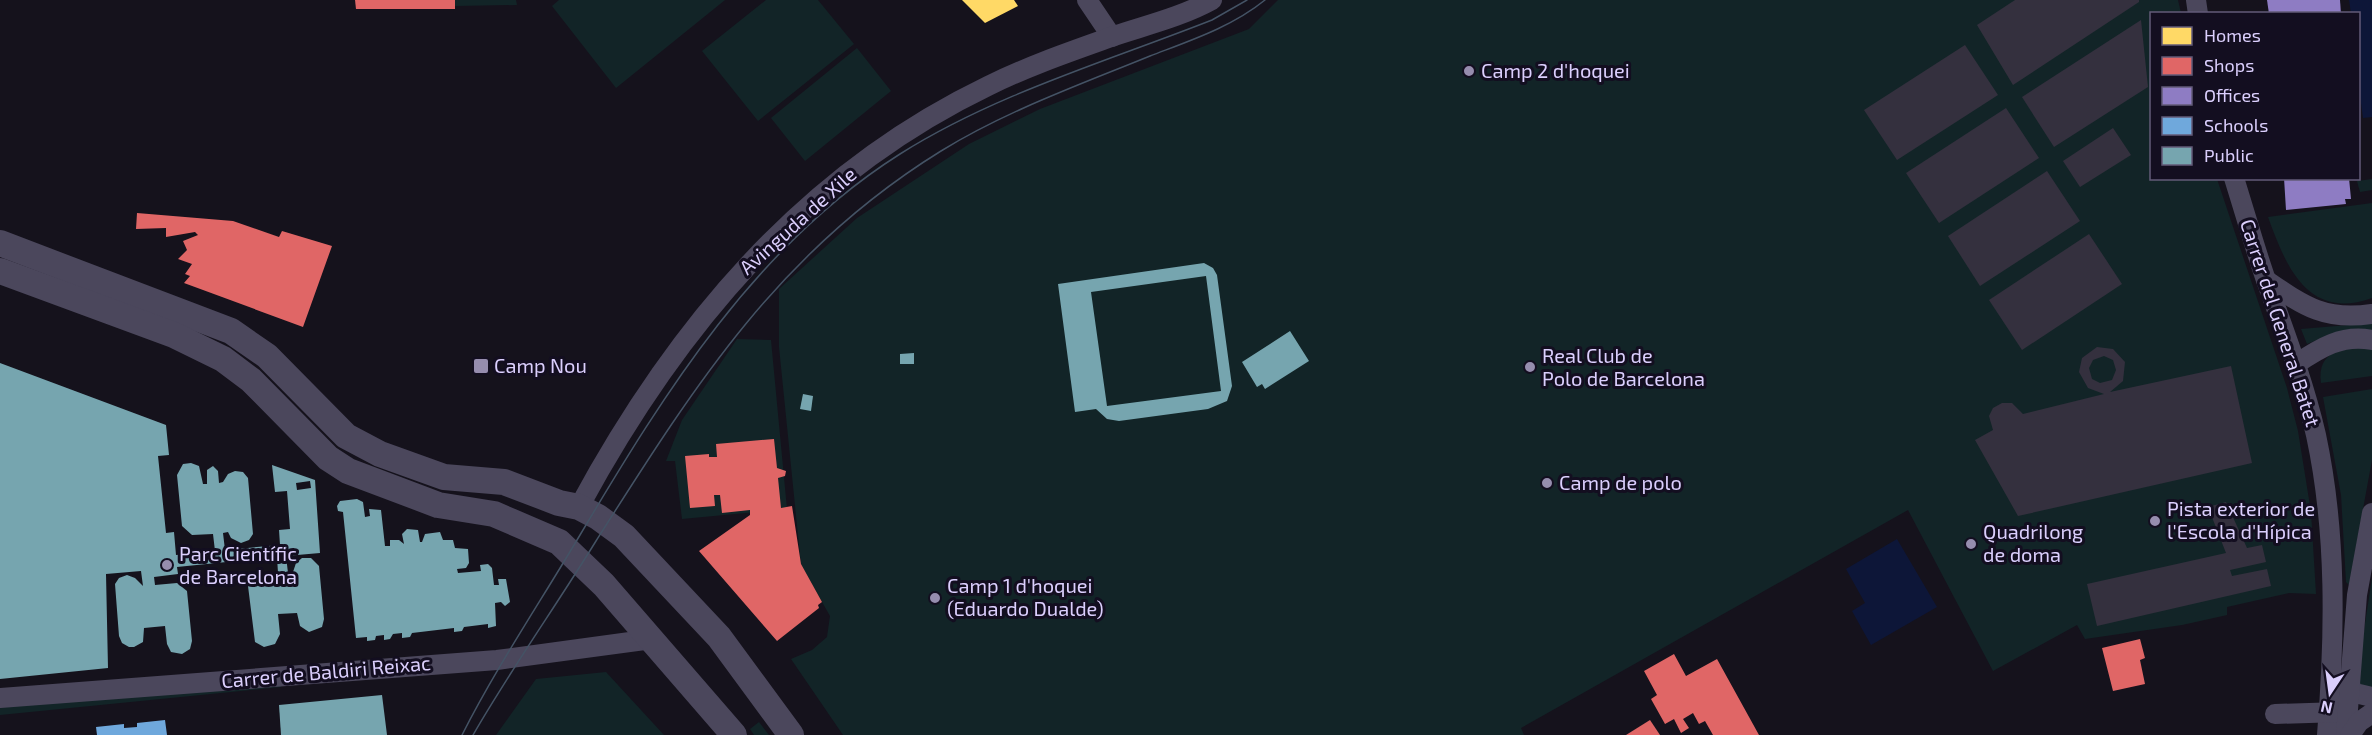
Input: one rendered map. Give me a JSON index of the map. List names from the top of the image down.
{
  "streets": {
    "street": ["Avinguda de Xile", "Carrer del General Batet", "Carrer de Baldiri Reixac"]
  },
  "places": {
    "other": [
      "Camp 2 d'hoquei",
      "Real Club de Polo de Barcelona",
      "Camp de polo",
      "Pista exterior de l'Escola d'Hípica",
      "Quadrilong de doma",
      "Parc Científic de Barcelona",
      "Camp 1 d'hoquei (Eduardo Dualde)"
    ],
    "transit": ["Camp Nou"]
  },
  "legend": [
    "Homes",
    "Shops",
    "Offices",
    "Schools",
    "Public"
  ],
  "north": "bottom"
}
